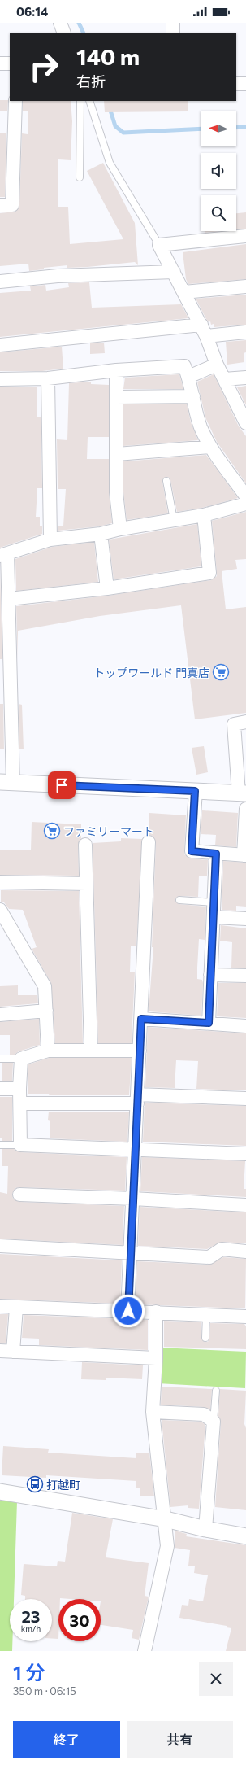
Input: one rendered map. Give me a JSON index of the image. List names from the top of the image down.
{
  "places": {
    "supermarket": ["トップワールド 門真店", "ファミリーマート"],
    "bus stop": ["打越町"]
  },
  "north": "left",
  "page": {
    "status": "06:14",
    "turn": ["140 m", "右折"],
    "speed": "23 km/h",
    "limit": "30",
    "heading": ["1 分", "350 m · 06:15"],
    "buttons": ["終了", "共有"]
  }
}
